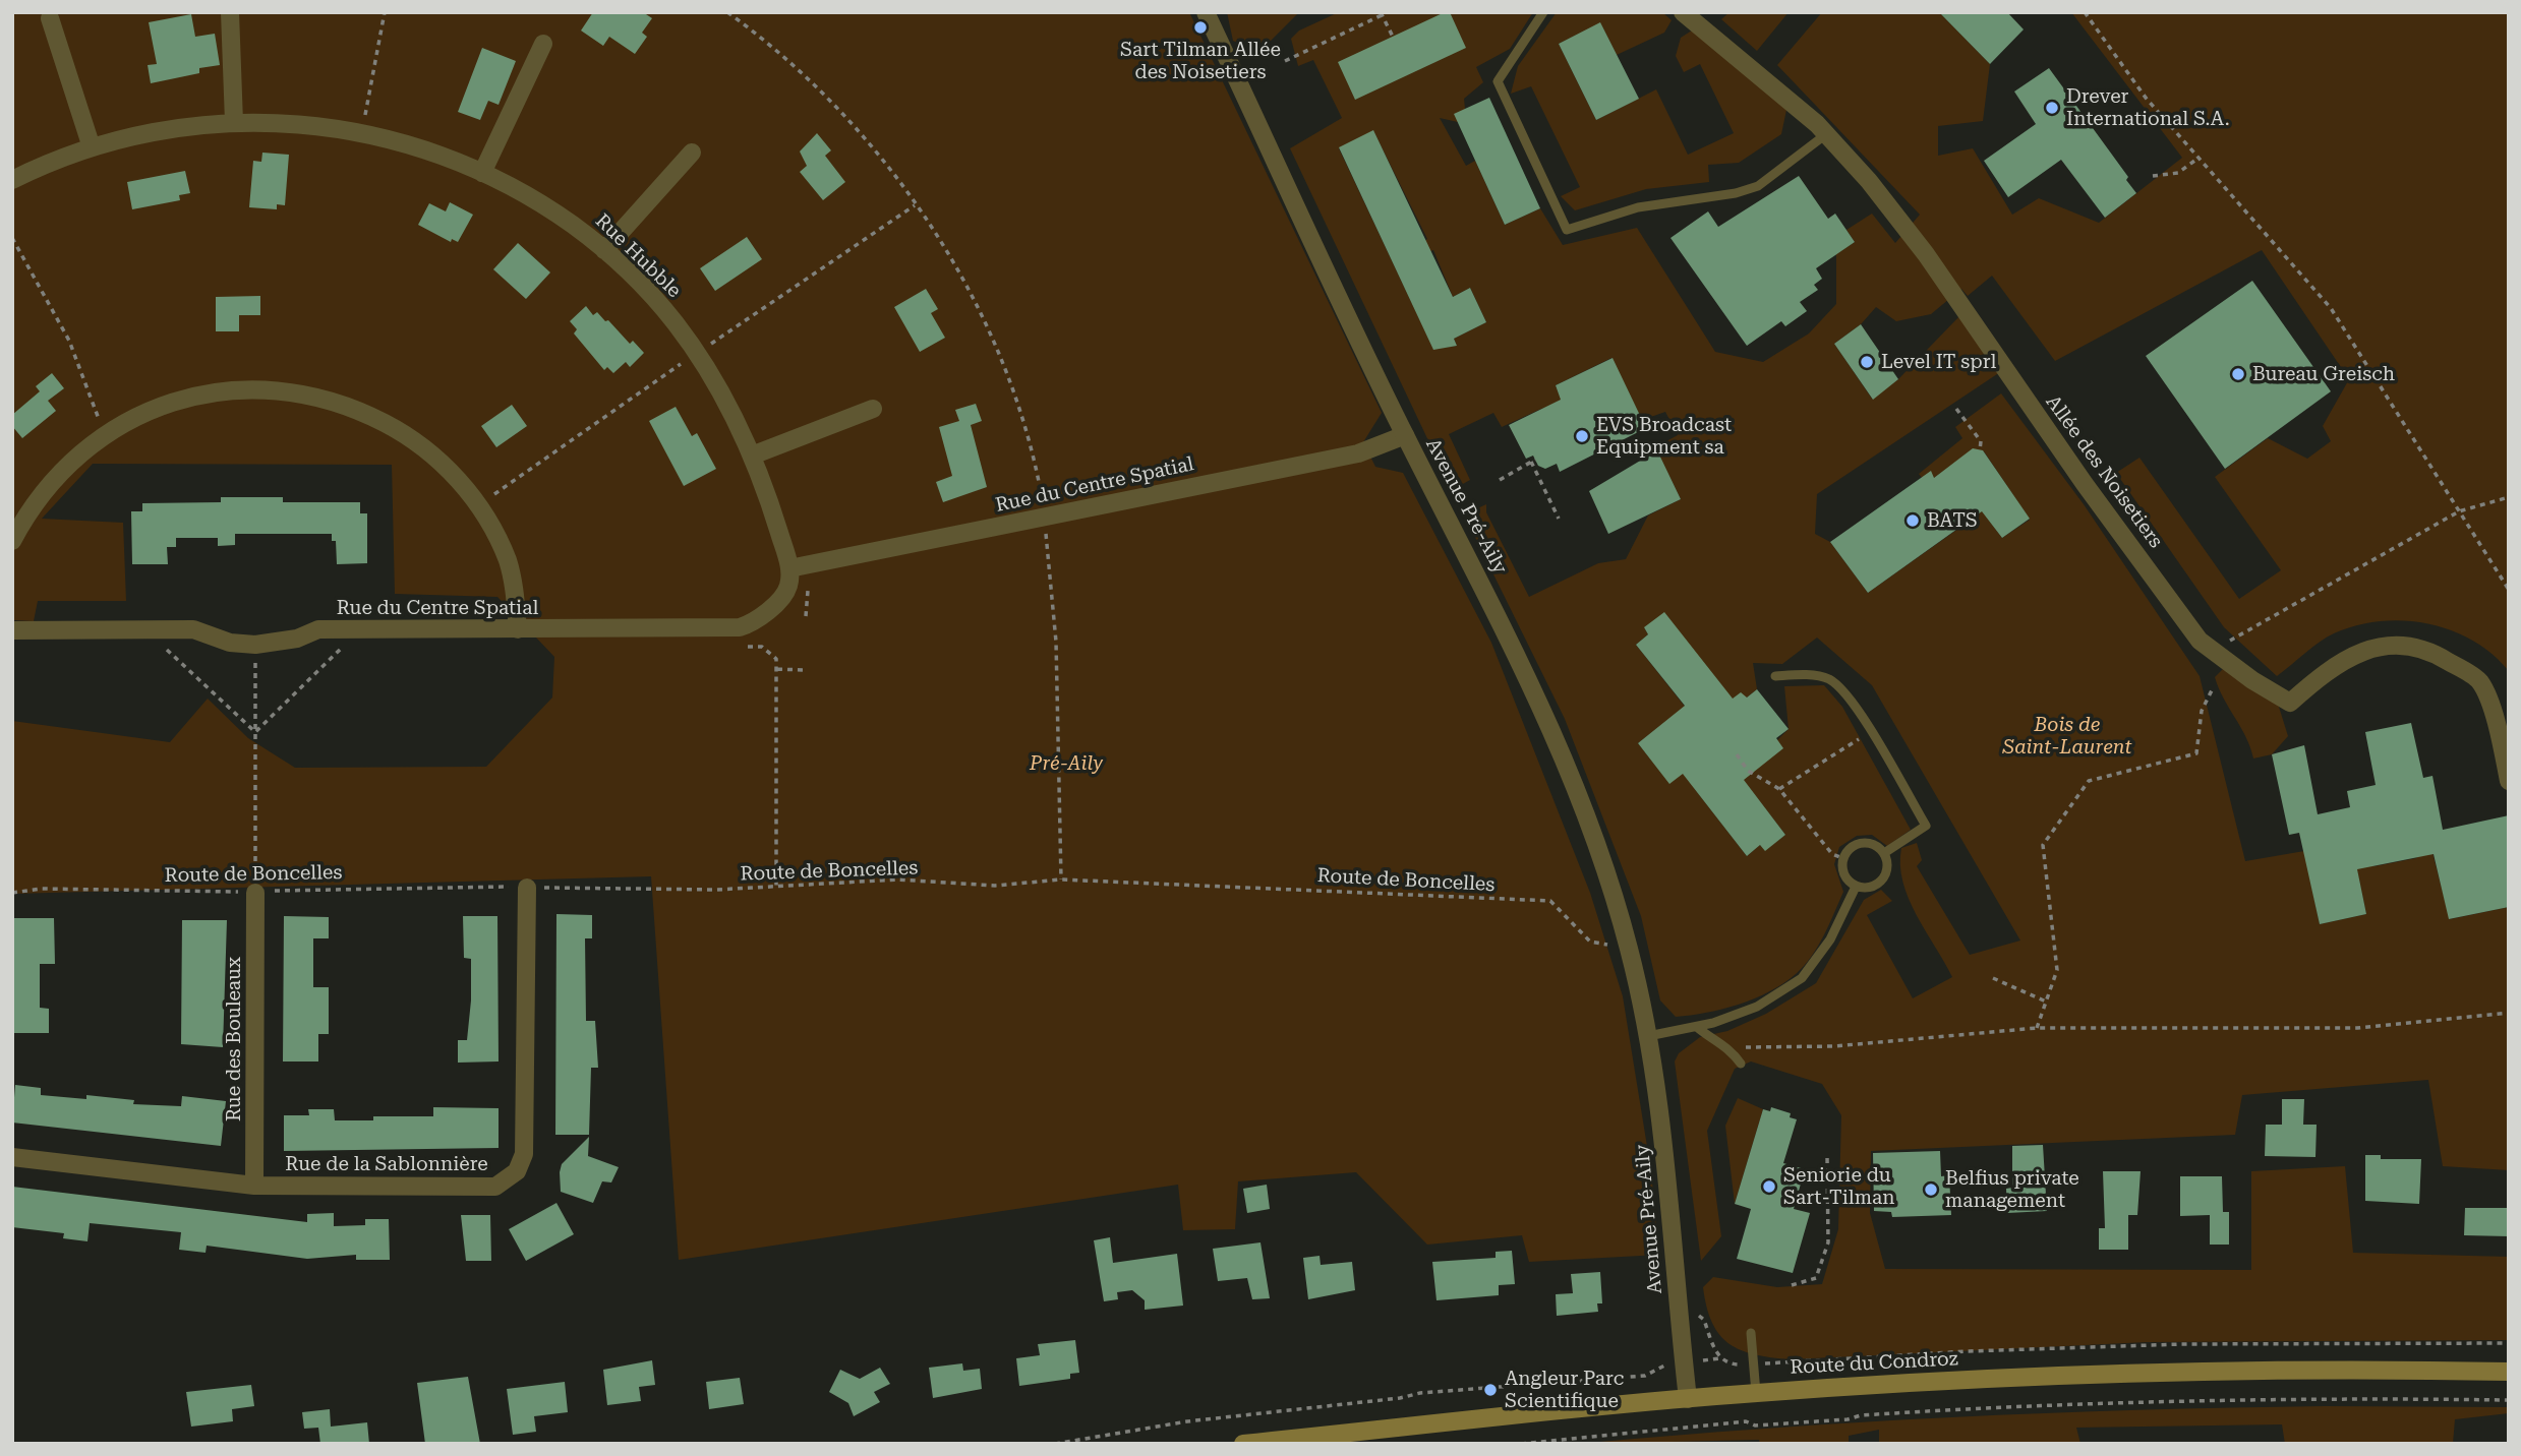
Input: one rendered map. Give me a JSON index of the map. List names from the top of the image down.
{
  "streets": {
    "main road": ["Route du Condroz"],
    "street": [
      "Rue Hubble",
      "Allée des Noisetiers",
      "Rue du Centre Spatial",
      "Avenue Pré-Aily",
      "Rue des Bouleaux",
      "Rue de la Sablonnière"
    ],
    "path": ["Route de Boncelles"]
  },
  "crossings": [
    ["Rue Hubble", "Rue du Centre Spatial"],
    ["Rue du Centre Spatial", "Avenue Pré-Aily"],
    ["Avenue Pré-Aily", "Route de Boncelles"],
    ["Avenue Pré-Aily", "Route du Condroz"],
    ["Route de Boncelles", "Rue des Bouleaux"],
    ["Route de Boncelles", "Rue de la Sablonnière"],
    ["Rue des Bouleaux", "Rue de la Sablonnière"]
  ],
  "parks": ["Bois de Saint-Laurent", "Pré-Aily"],
  "places": [
    "Sart Tilman Allée des Noisetiers",
    "Drever International S.A.",
    "Level IT sprl",
    "Bureau Greisch",
    "EVS Broadcast Equipment sa",
    "BATS",
    "Seniorie du Sart-Tilman",
    "Belfius private management",
    "Angleur Parc Scientifique"
  ]
}
